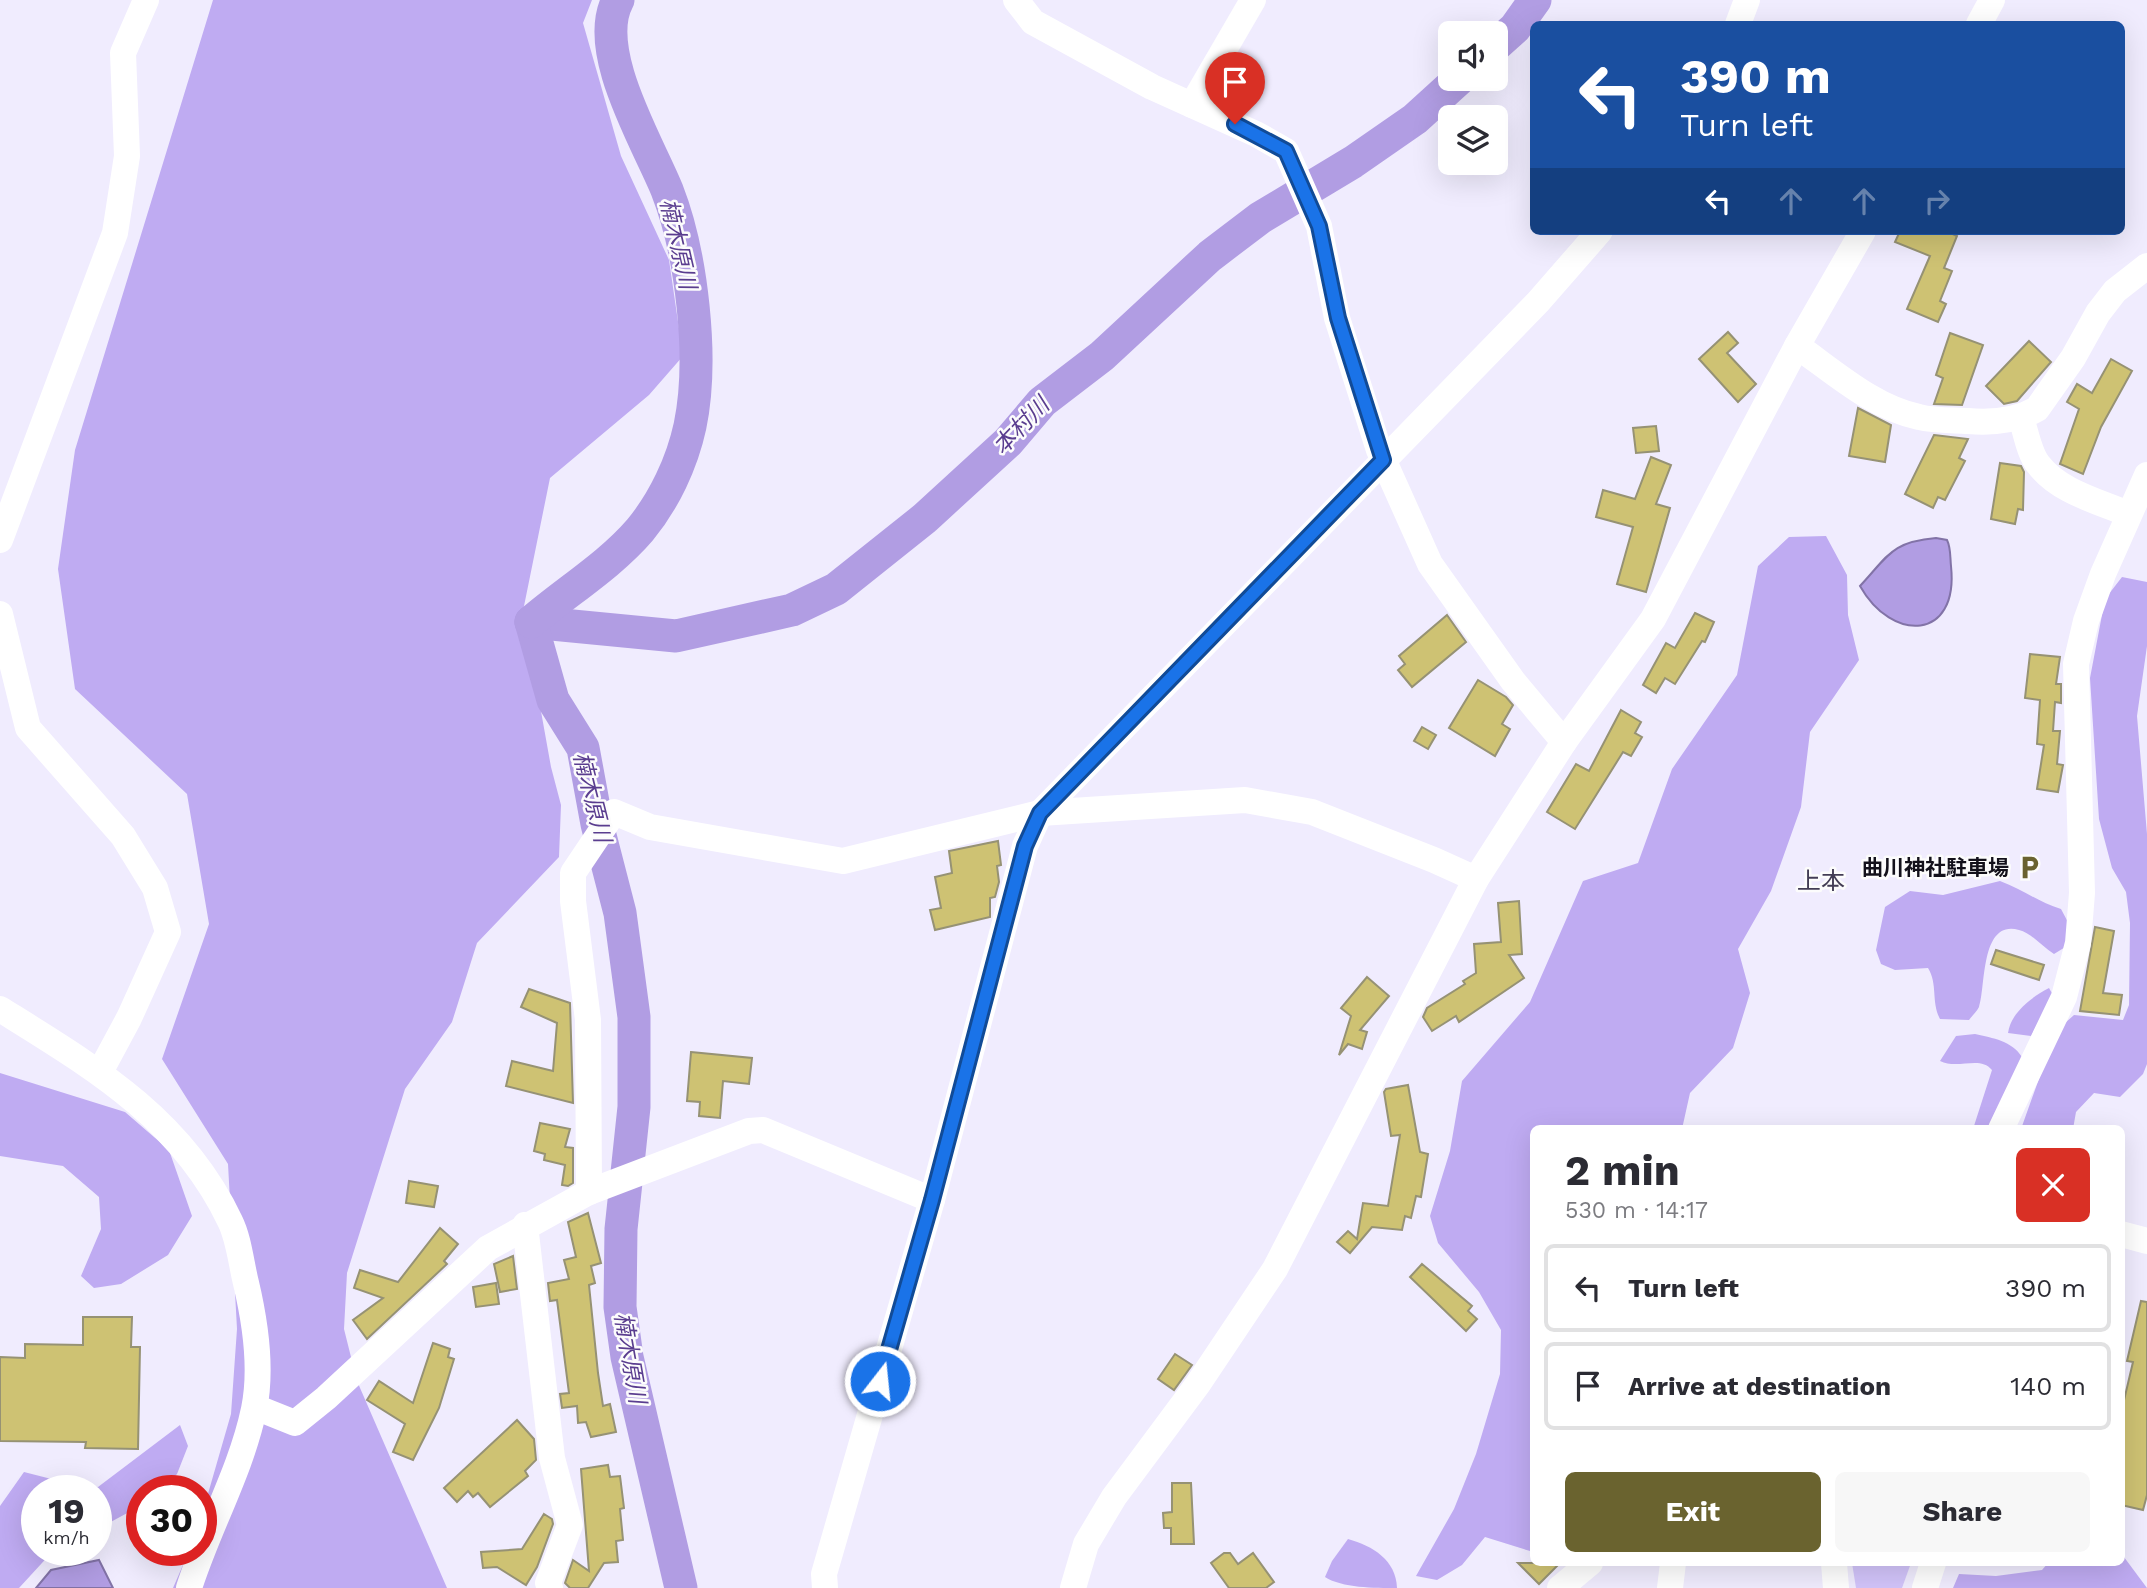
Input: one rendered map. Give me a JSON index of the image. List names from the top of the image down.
{
  "districts": ["上本"],
  "water": ["楠木原川", "本村川"],
  "places": {
    "parking": ["曲川神社駐車場"]
  },
  "page": {
    "turn": ["390 m", "Turn left"],
    "heading": ["2 min", "530 m · 14:17"],
    "list": [
      {
        "name": "Turn left",
        "value": "390 m"
      },
      {
        "name": "Arrive at destination",
        "value": "140 m"
      }
    ],
    "buttons": ["Exit", "Share"],
    "speed": "19 km/h",
    "limit": "30"
  }
}
